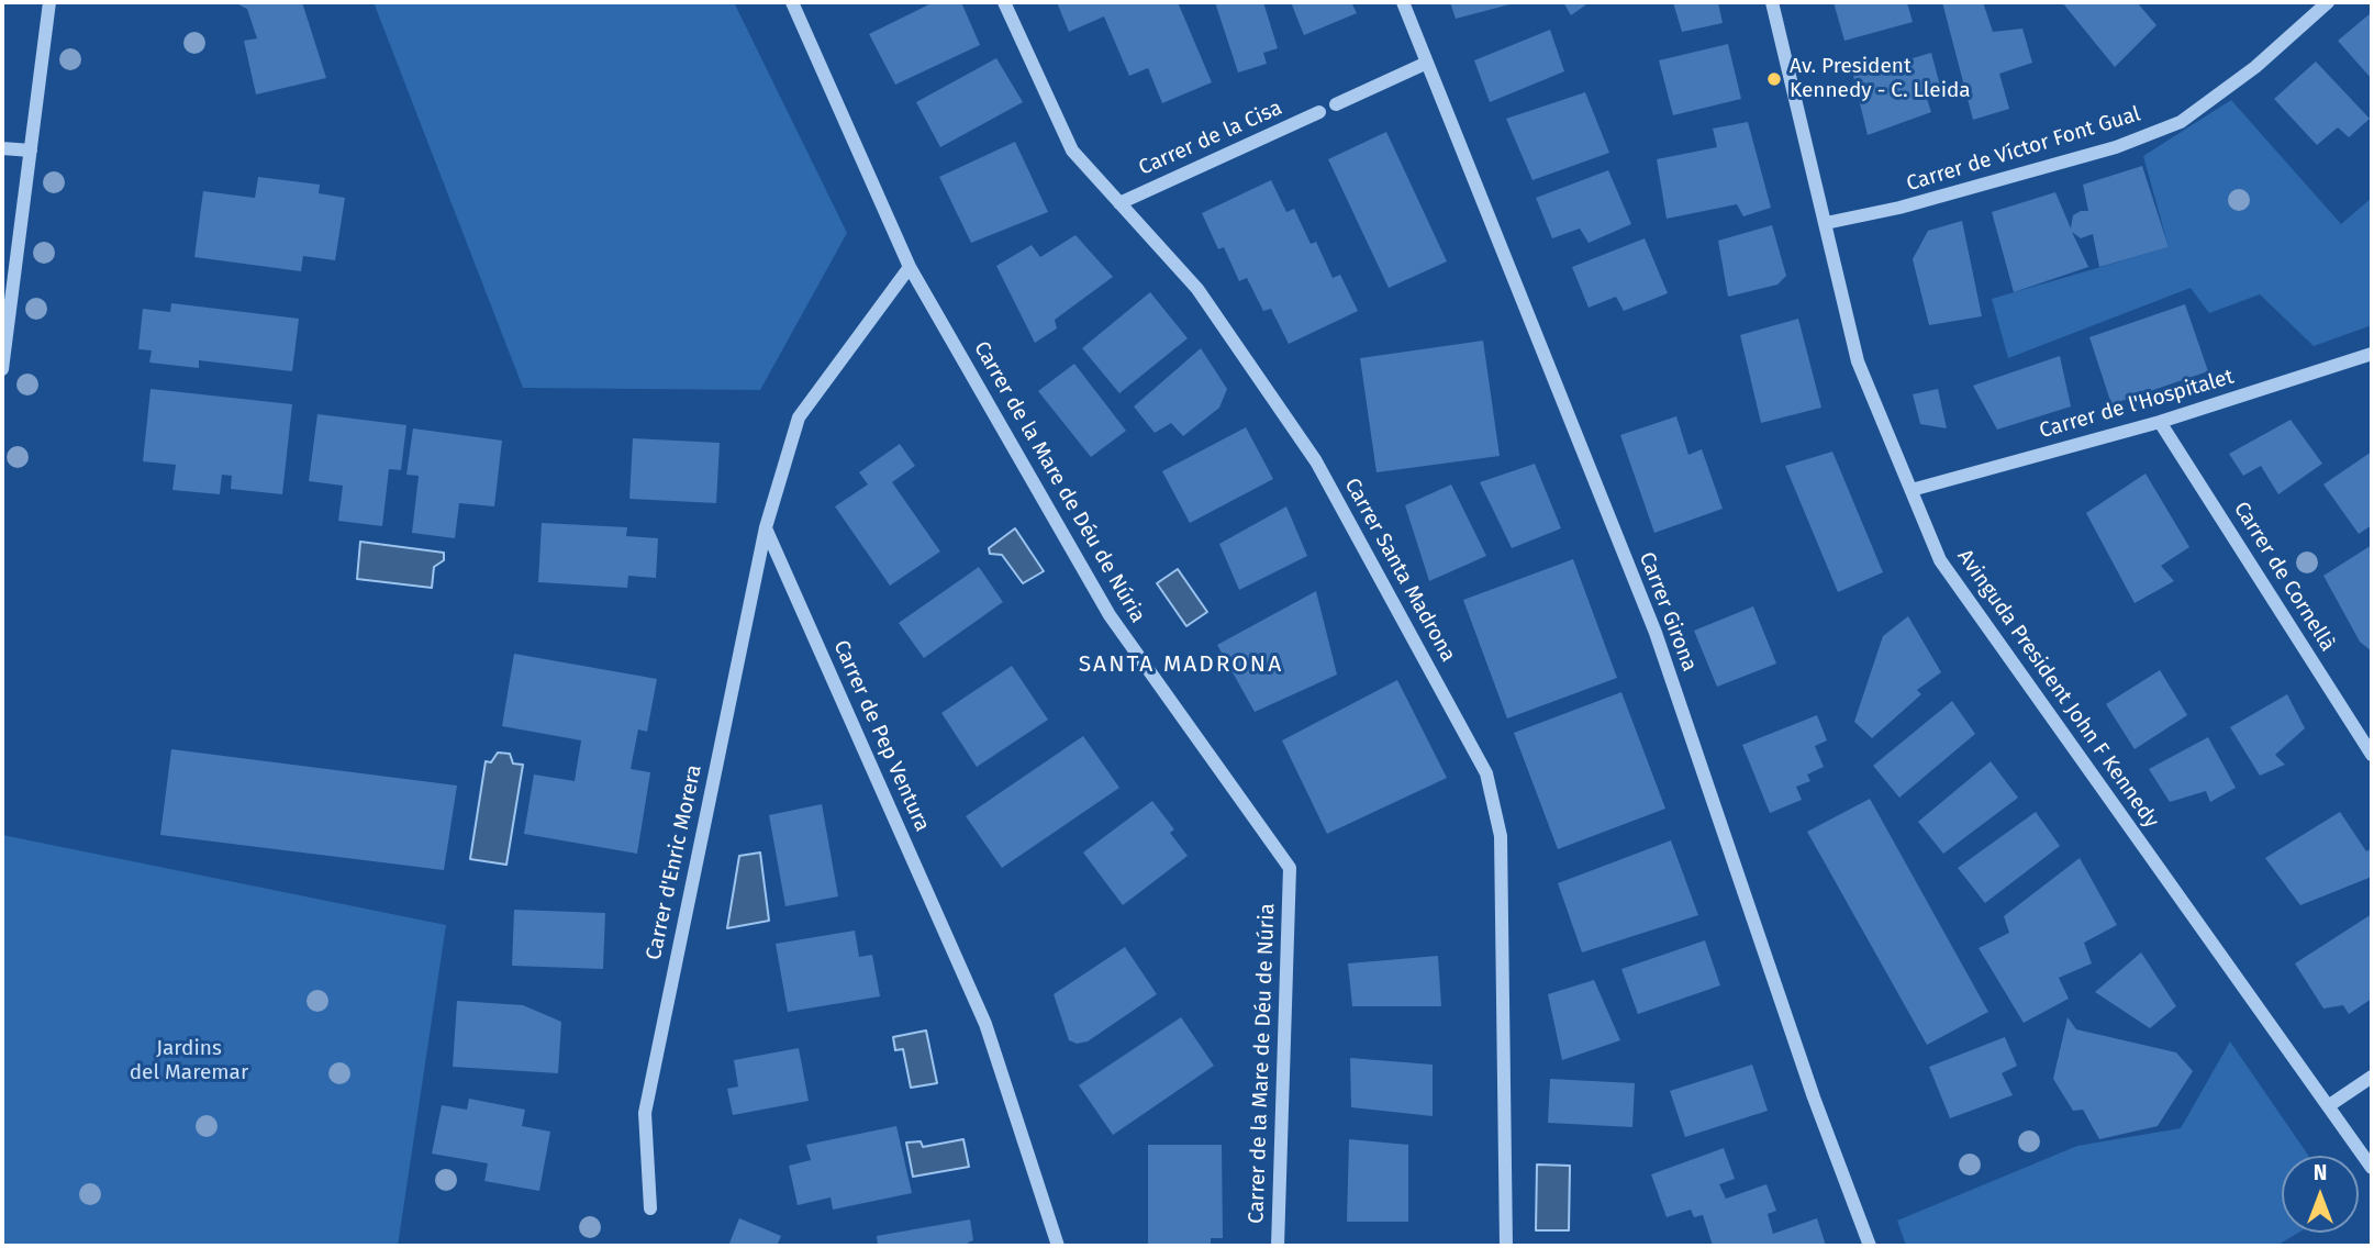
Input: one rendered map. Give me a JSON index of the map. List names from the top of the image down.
{
  "streets": {
    "street": [
      "Carrer de la Cisa",
      "Carrer de Víctor Font Gual",
      "Carrer de l'Hospitalet",
      "Carrer de la Mare de Déu de Núria",
      "Carrer Santa Madrona",
      "Carrer de Cornellà",
      "Carrer Girona",
      "Avinguda President John F Kennedy",
      "Carrer de Pep Ventura",
      "Carrer d'Enric Morera"
    ]
  },
  "crossings": [
    ["Carrer de la Cisa", "Carrer Santa Madrona"],
    ["Carrer de Víctor Font Gual", "Avinguda President John F Kennedy"],
    ["Carrer de l'Hospitalet", "Carrer de Cornellà"],
    ["Carrer de l'Hospitalet", "Avinguda President John F Kennedy"],
    ["Carrer de Pep Ventura", "Carrer d'Enric Morera"]
  ],
  "districts": ["SANTA MADRONA"],
  "parks": ["Jardins del Maremar"],
  "places": ["Av. President Kennedy - C. Lleida"],
  "north": "top"
}
